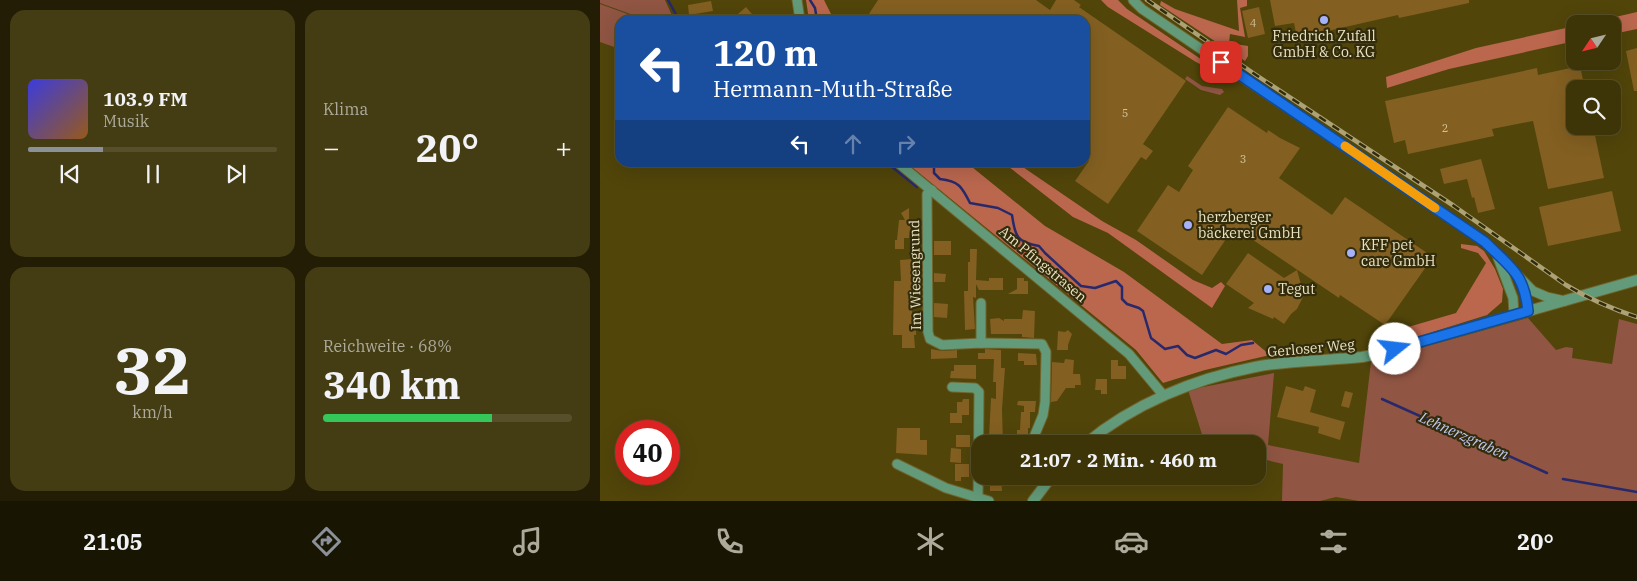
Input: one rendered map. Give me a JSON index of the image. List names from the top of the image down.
{
  "streets": {
    "street": ["Am Pfingstrasen", "Im Wiesengrund", "Gerloser Weg"]
  },
  "crossings": [
    ["Am Pfingstrasen", "Im Wiesengrund"],
    ["Am Pfingstrasen", "Gerloser Weg"]
  ],
  "water": ["Lehnerzgraben"],
  "places": [
    "Friedrich Zufall GmbH & Co. KG",
    "herzberger bäckerei GmbH",
    "KFF pet care GmbH",
    "Tegut"
  ],
  "house_numbers": [
    "4",
    "5",
    "2",
    "3"
  ],
  "north": "bottom left",
  "page": {
    "tile": [
      "Klima",
      ["32", "km/h"],
      ["Reichweite · 68%", "340 km"]
    ],
    "turn": ["120 m", "Hermann-Muth-Straße"],
    "song": ["103.9 FM", "Musik"],
    "heat": ["−", "20°", "+"],
    "limit": "40",
    "trip": "21:07 · 2 Min. · 460 m",
    "tabs": ["21:05", "20°"]
  }
}
